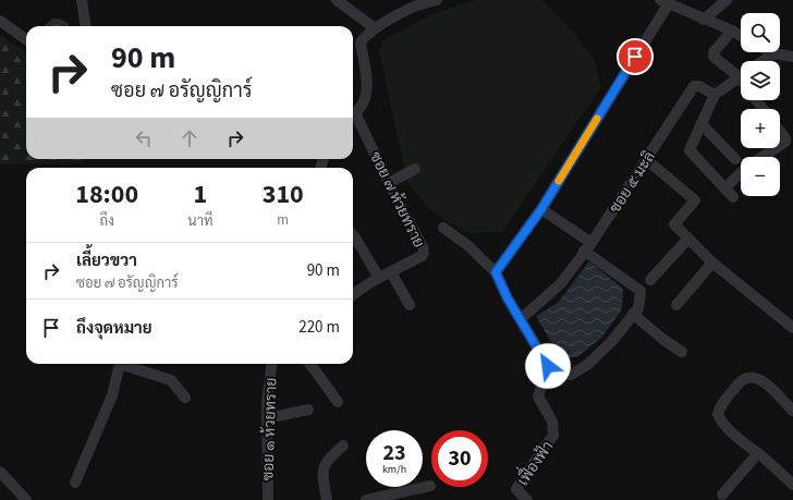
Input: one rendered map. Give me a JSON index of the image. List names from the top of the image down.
{
  "streets": {
    "street": [
      "ซอย ๕ มะลิ",
      "ซอย ๗ ห้วยทราย",
      "ซอย ๑ ห้วยทราย",
      "เฟื่องฟ้า"
    ]
  },
  "page": {
    "map_buttons": ["+", "−"],
    "turn": ["90 m", "ซอย ๗ อรัญญิการ์"],
    "eta": [
      "18:00",
      "ถึง",
      "1",
      "นาที",
      "310",
      "m"
    ],
    "list": [
      {
        "name": "เลี้ยวขวา",
        "note": "ซอย ๗ อรัญญิการ์",
        "value": "90 m"
      },
      {
        "name": "ถึงจุดหมาย",
        "value": "220 m"
      }
    ],
    "speed": "23 km/h",
    "limit": "30"
  }
}
